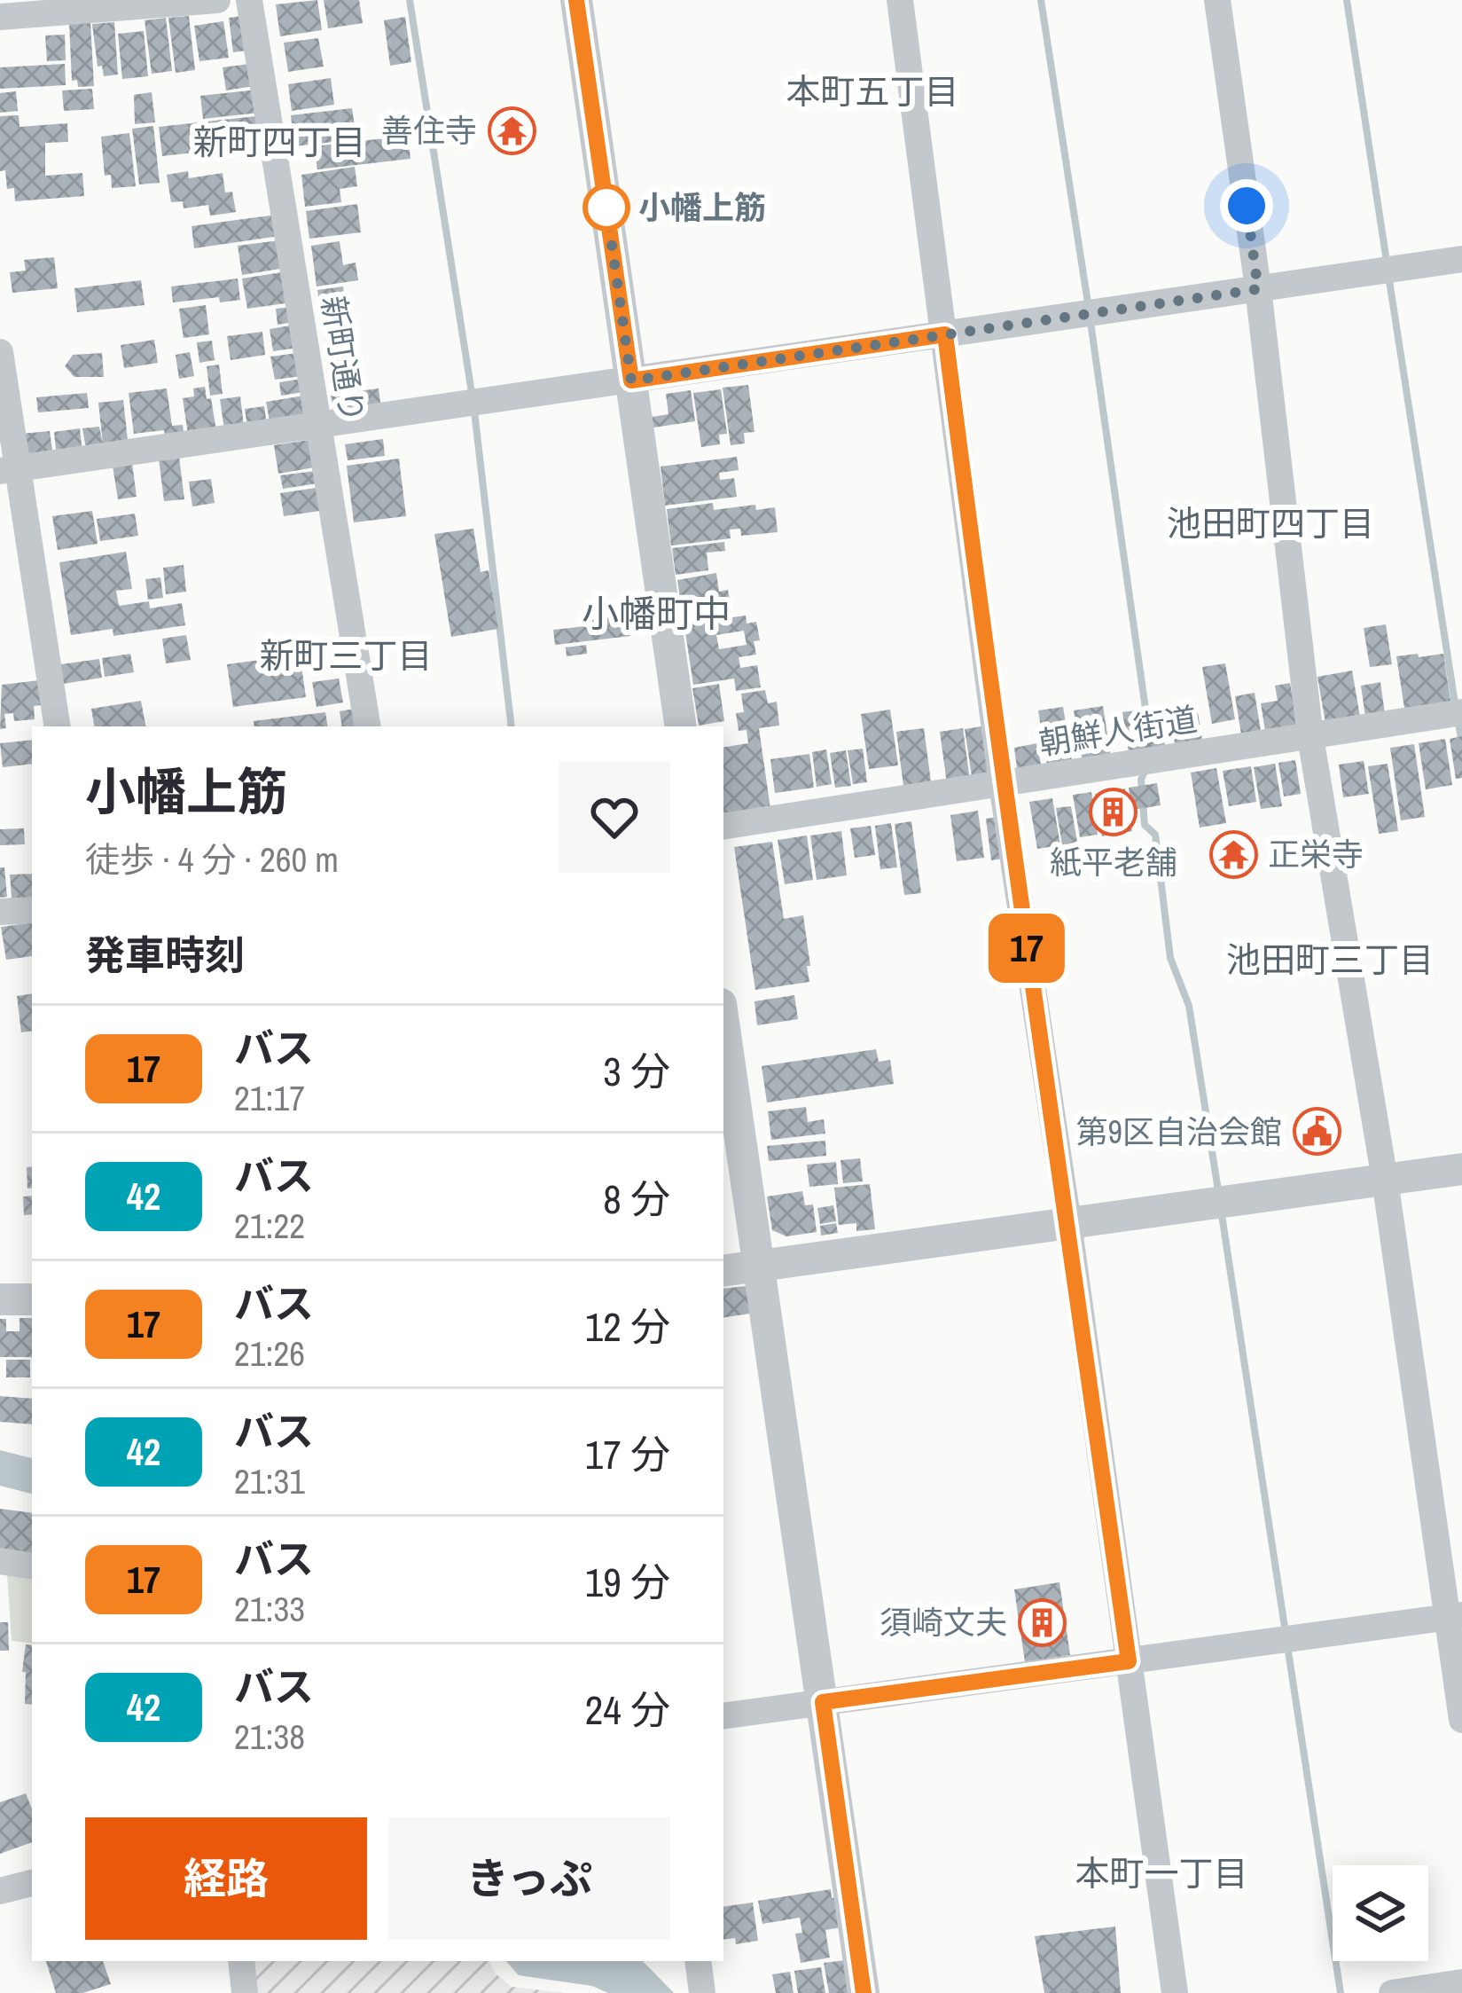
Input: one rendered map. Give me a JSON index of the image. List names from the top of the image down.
{
  "streets": {
    "street": ["新町通り", "朝鮮人街道"]
  },
  "districts": [
    "本町五丁目",
    "新町四丁目",
    "池田町四丁目",
    "小幡町中",
    "新町三丁目",
    "池田町三丁目",
    "本町一丁目"
  ],
  "places": {
    "temple": ["善住寺", "正栄寺"],
    "other": ["小幡上筋"],
    "building": ["紙平老舗", "須崎文夫"],
    "public building": ["第9区自治会館"]
  },
  "lines": ["bus line 17"],
  "page": {
    "on_map": "17",
    "heading": [
      ["小幡上筋", "徒歩 · 4 分 · 260 m"],
      "発車時刻"
    ],
    "list": [
      {
        "mark": "17",
        "name": "バス",
        "note": "21:17",
        "value": "3 分"
      },
      {
        "mark": "42",
        "name": "バス",
        "note": "21:22",
        "value": "8 分"
      },
      {
        "mark": "17",
        "name": "バス",
        "note": "21:26",
        "value": "12 分"
      },
      {
        "mark": "42",
        "name": "バス",
        "note": "21:31",
        "value": "17 分"
      },
      {
        "mark": "17",
        "name": "バス",
        "note": "21:33",
        "value": "19 分"
      },
      {
        "mark": "42",
        "name": "バス",
        "note": "21:38",
        "value": "24 分"
      }
    ],
    "buttons": ["経路", "きっぷ"]
  }
}
